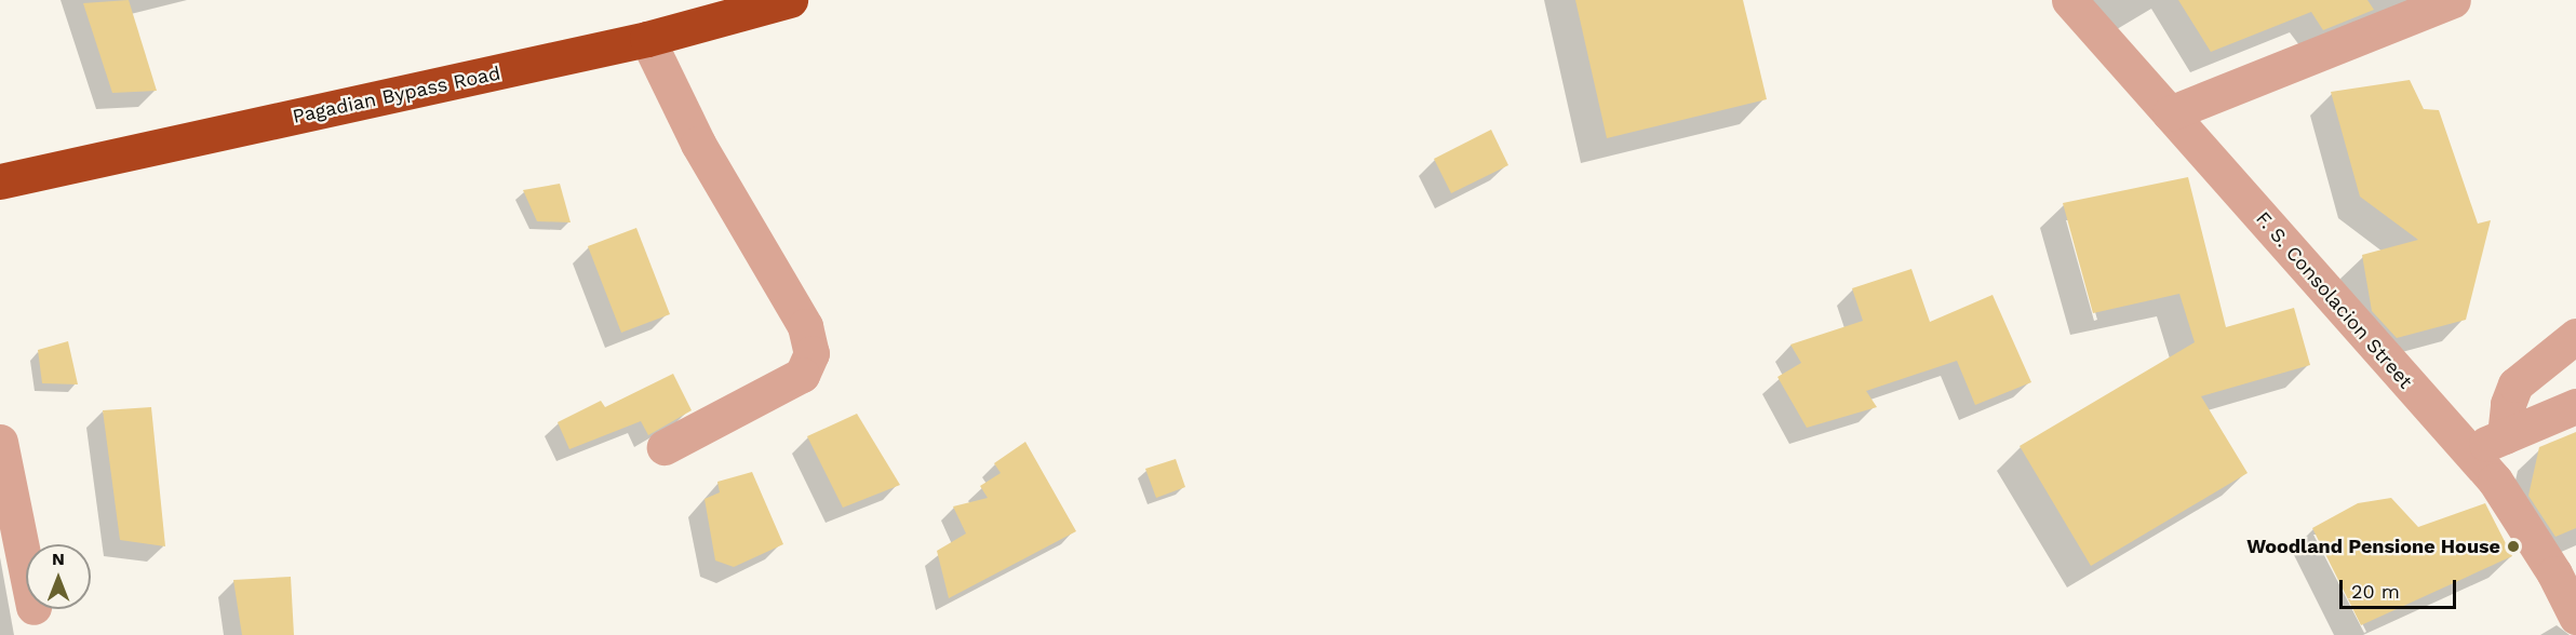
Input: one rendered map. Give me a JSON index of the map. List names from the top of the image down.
{
  "streets": {
    "highway": ["Pagadian Bypass Road"],
    "street": ["F. S. Consolacion Street"]
  },
  "places": ["Woodland Pensione House"],
  "scale_bar": "20 m",
  "north": "top"
}
